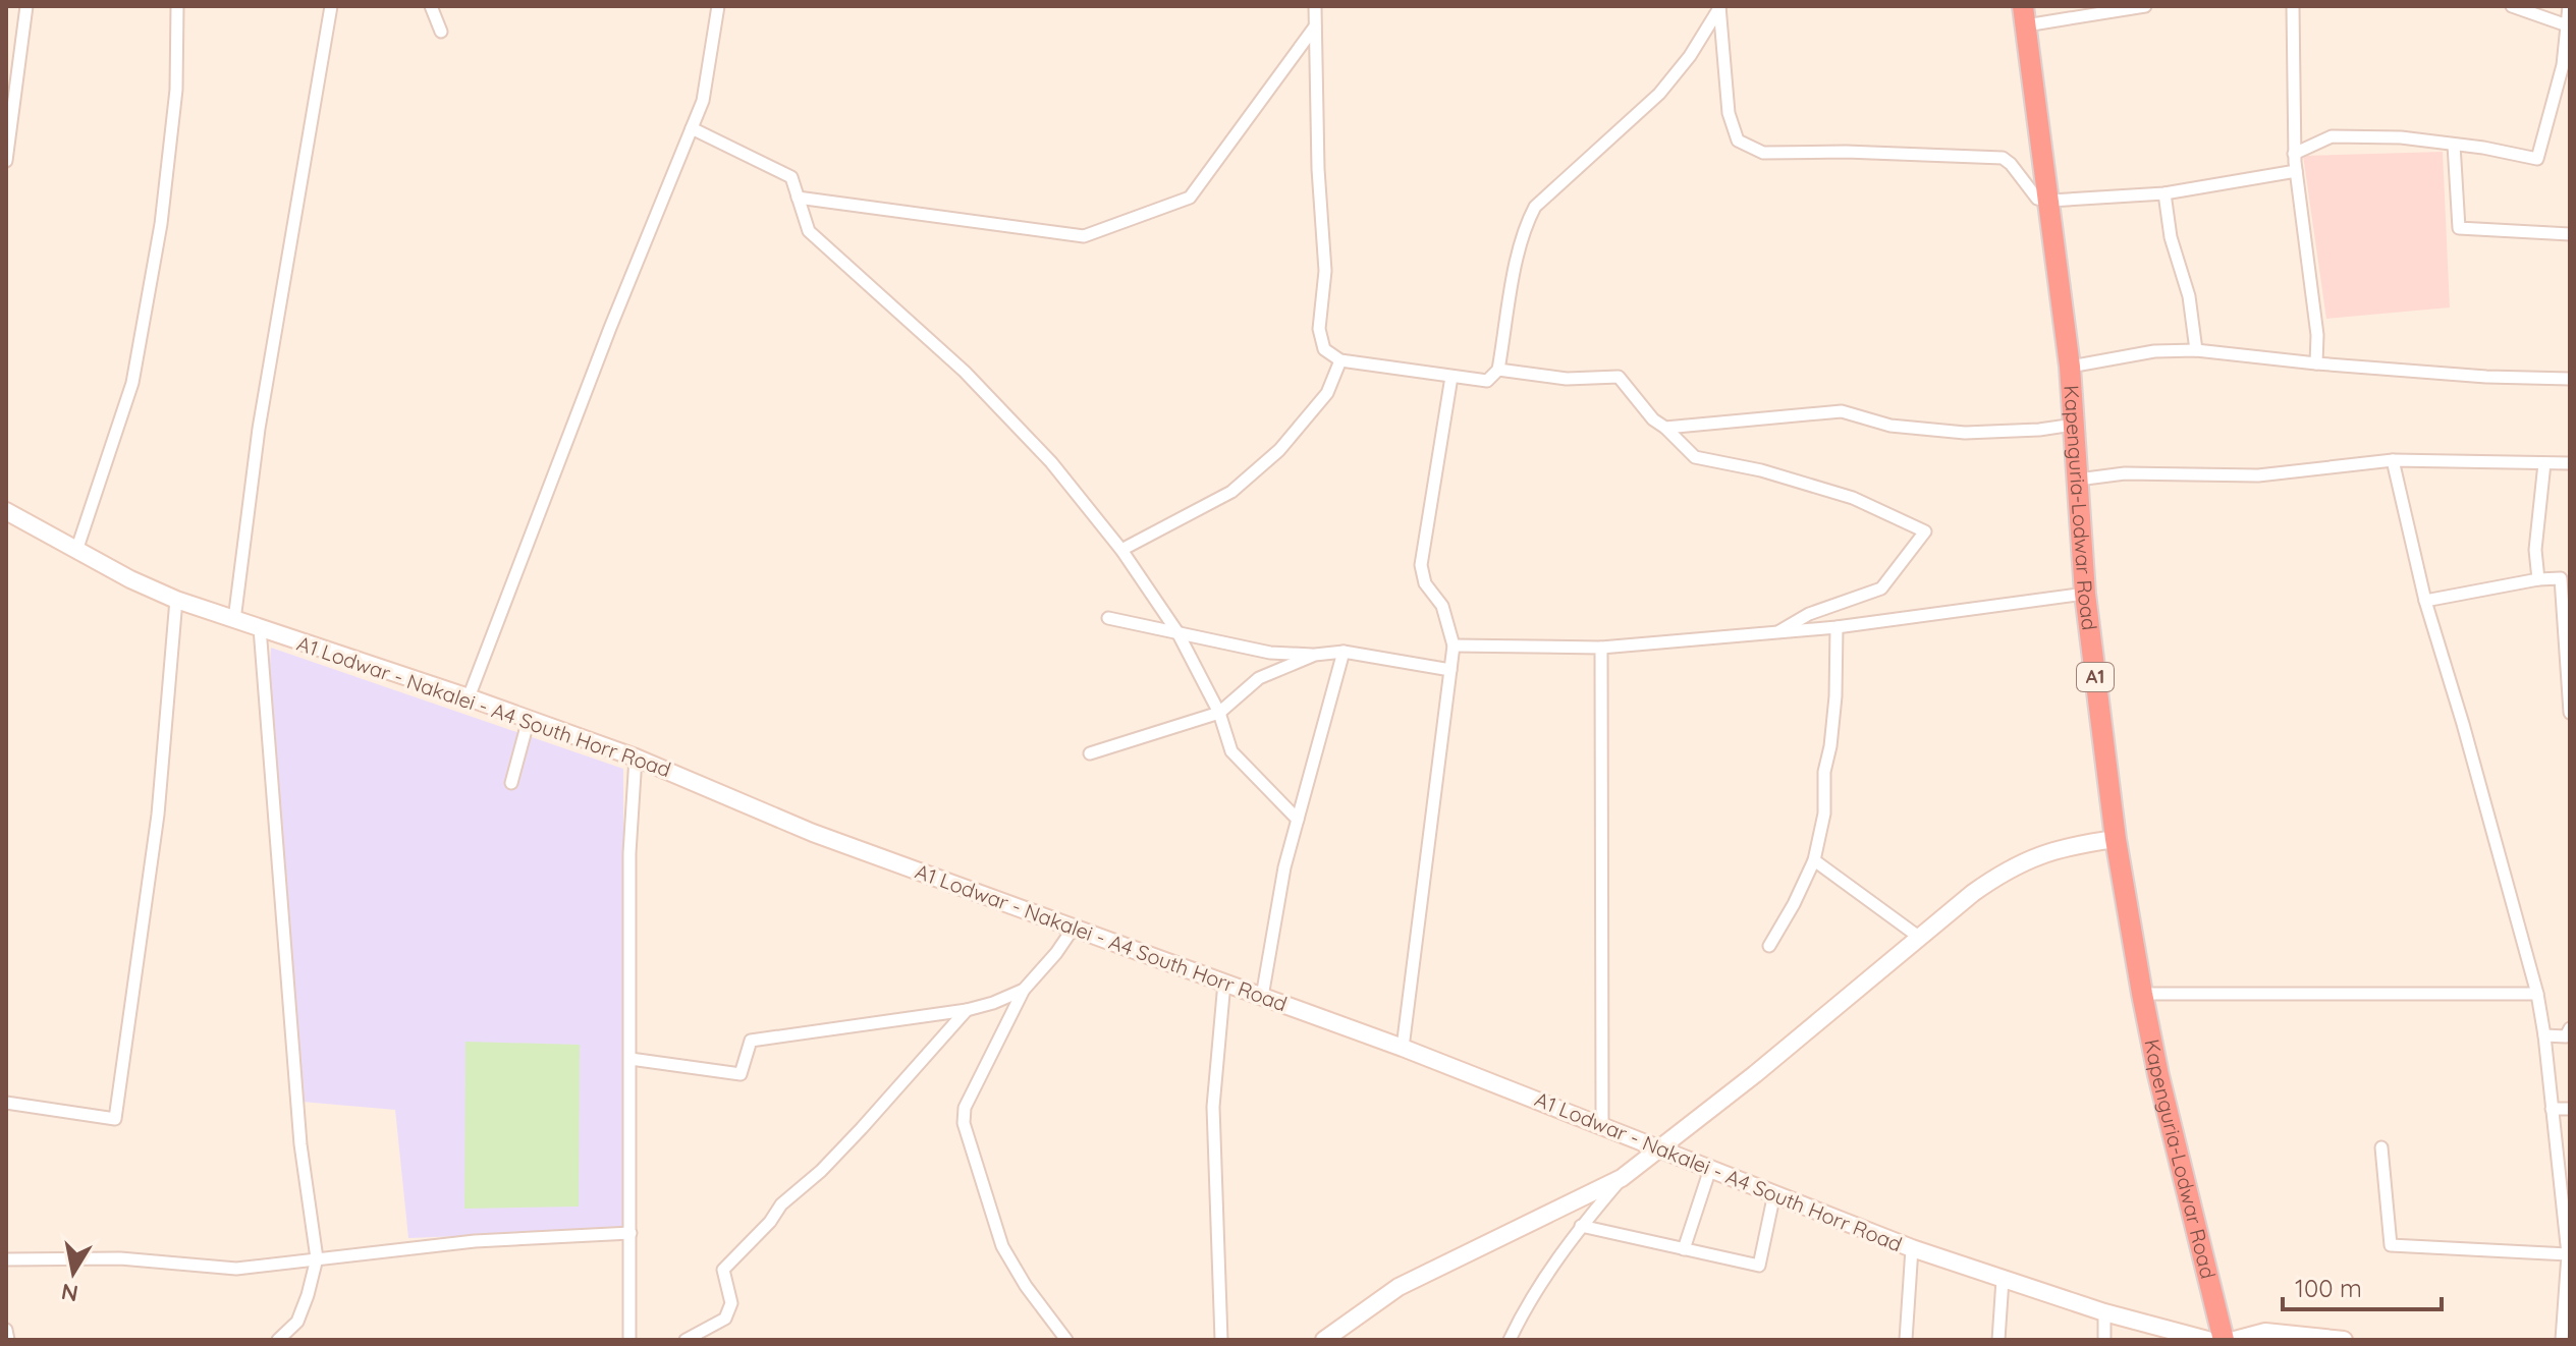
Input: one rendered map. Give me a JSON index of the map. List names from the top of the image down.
{
  "streets": {
    "highway": ["Kapenguria-Lodwar Road", "A1"],
    "main road": ["A1 Lodwar - Nakalei - A4 South Horr Road"]
  },
  "scale_bar": "100 m",
  "north": "bottom"
}
